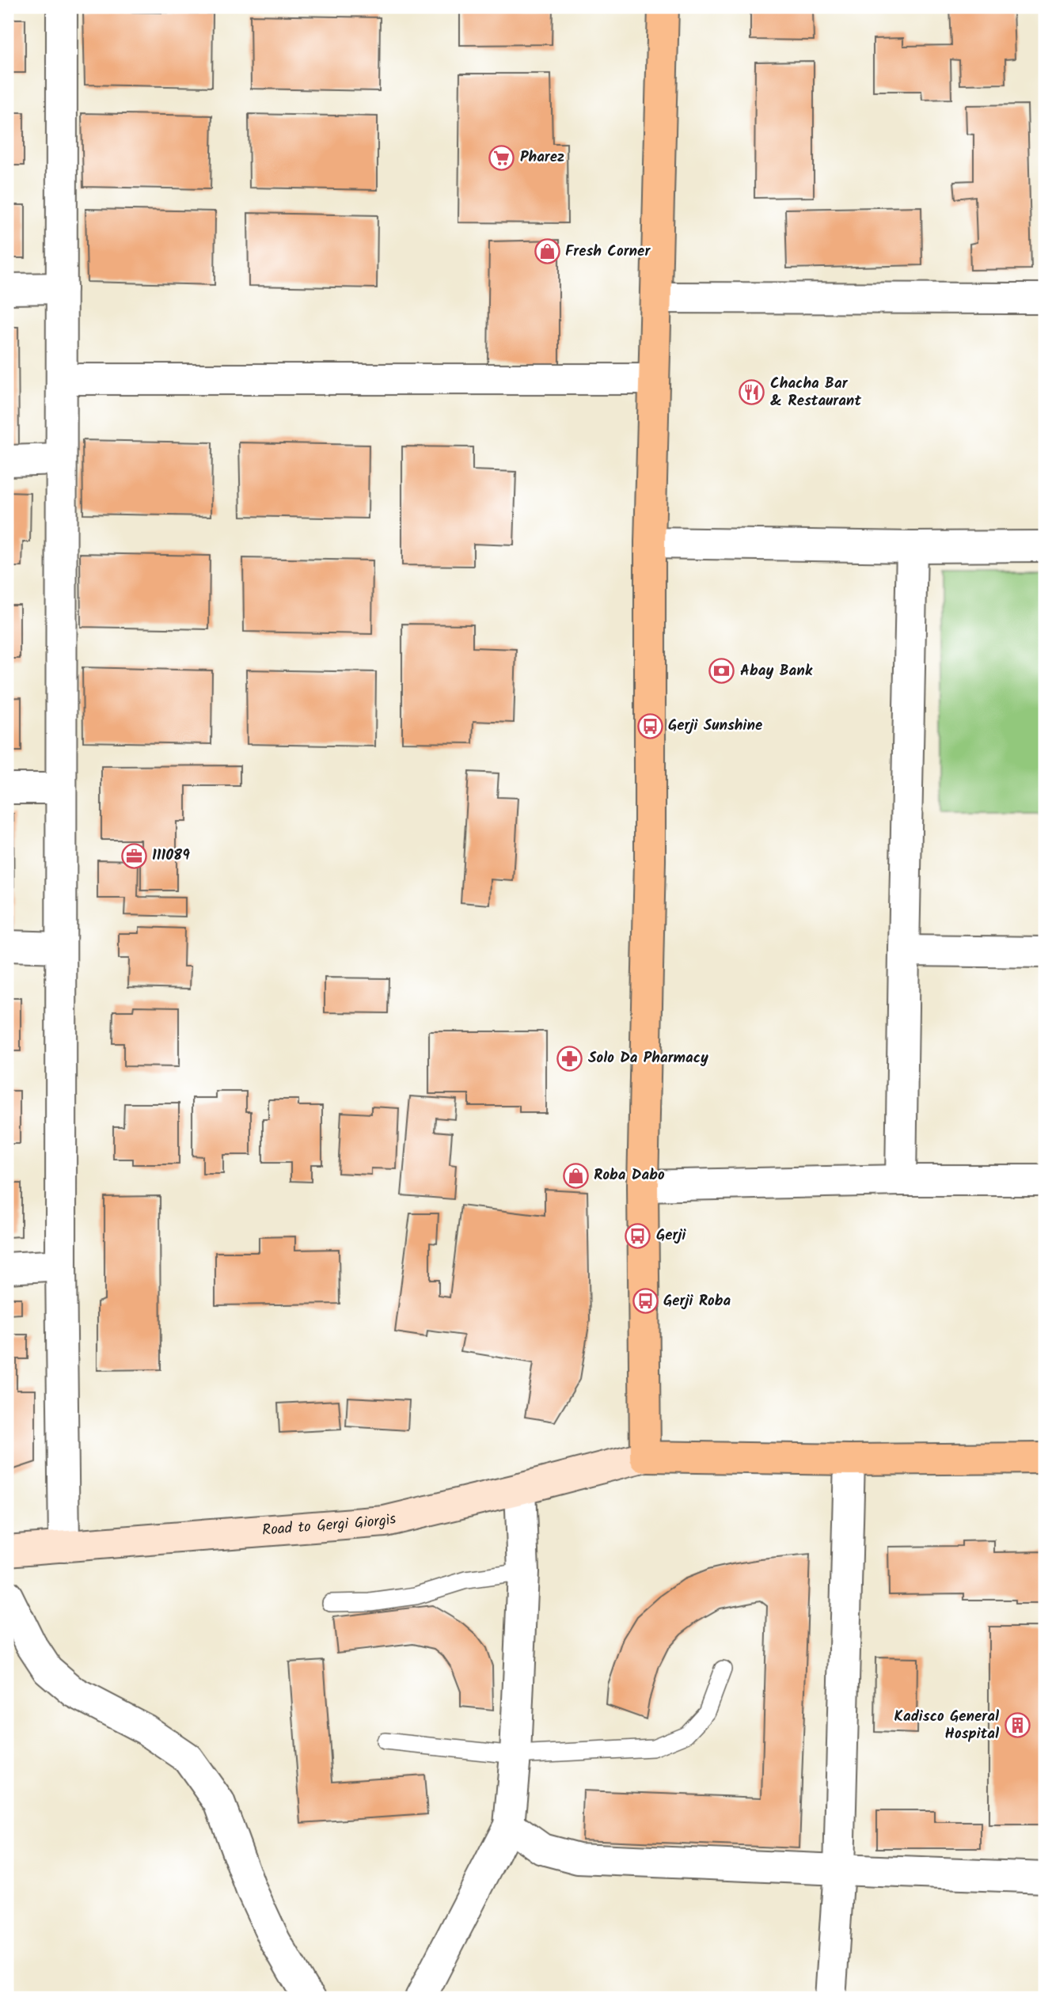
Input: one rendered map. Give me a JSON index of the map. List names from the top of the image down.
{
  "streets": {
    "main road": ["Road to Gergi Giorgis"]
  },
  "places": {
    "supermarket": ["Pharez"],
    "shop": ["Fresh Corner", "Roba Dabo"],
    "restaurant": ["Chacha Bar & Restaurant"],
    "bank": ["Abay Bank"],
    "bus stop": ["Gerji Sunshine", "Gerji", "Gerji Roba"],
    "office": ["111089"],
    "pharmacy": ["Solo Da Pharmacy"],
    "building": ["Kadisco General Hospital"]
  }
}
